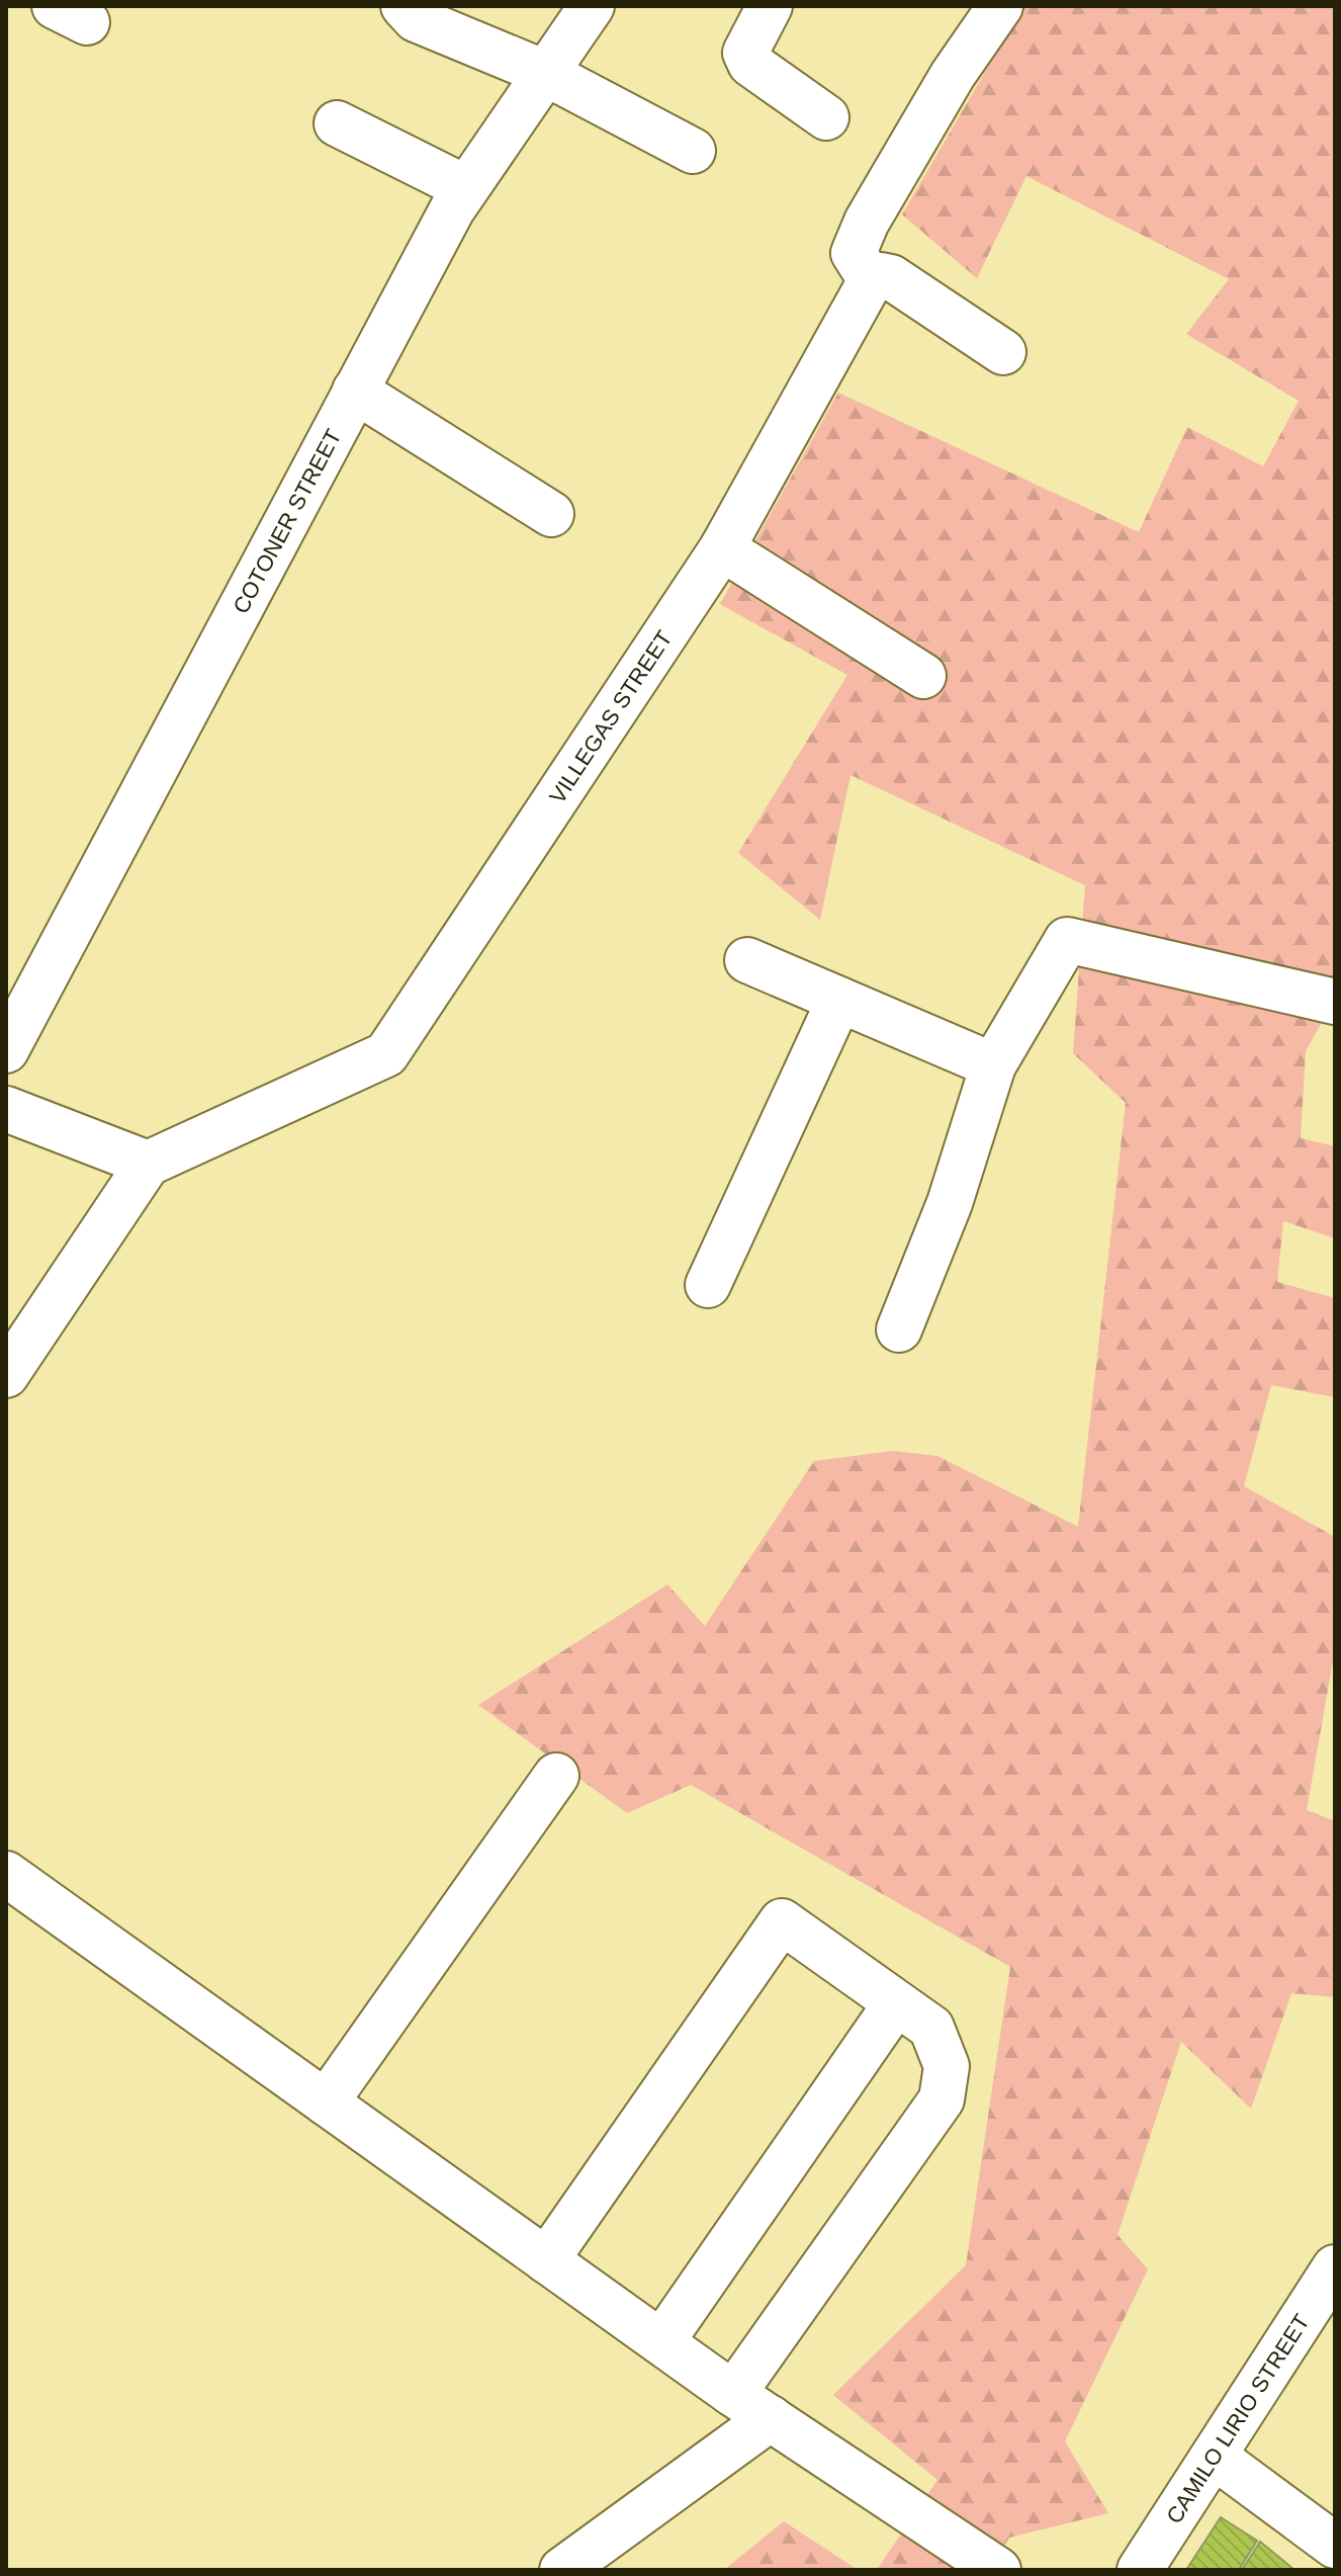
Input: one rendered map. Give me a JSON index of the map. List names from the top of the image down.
{
  "streets": {
    "street": ["COTONER STREET", "VILLEGAS STREET", "CAMILO LIRIO STREET"]
  }
}
